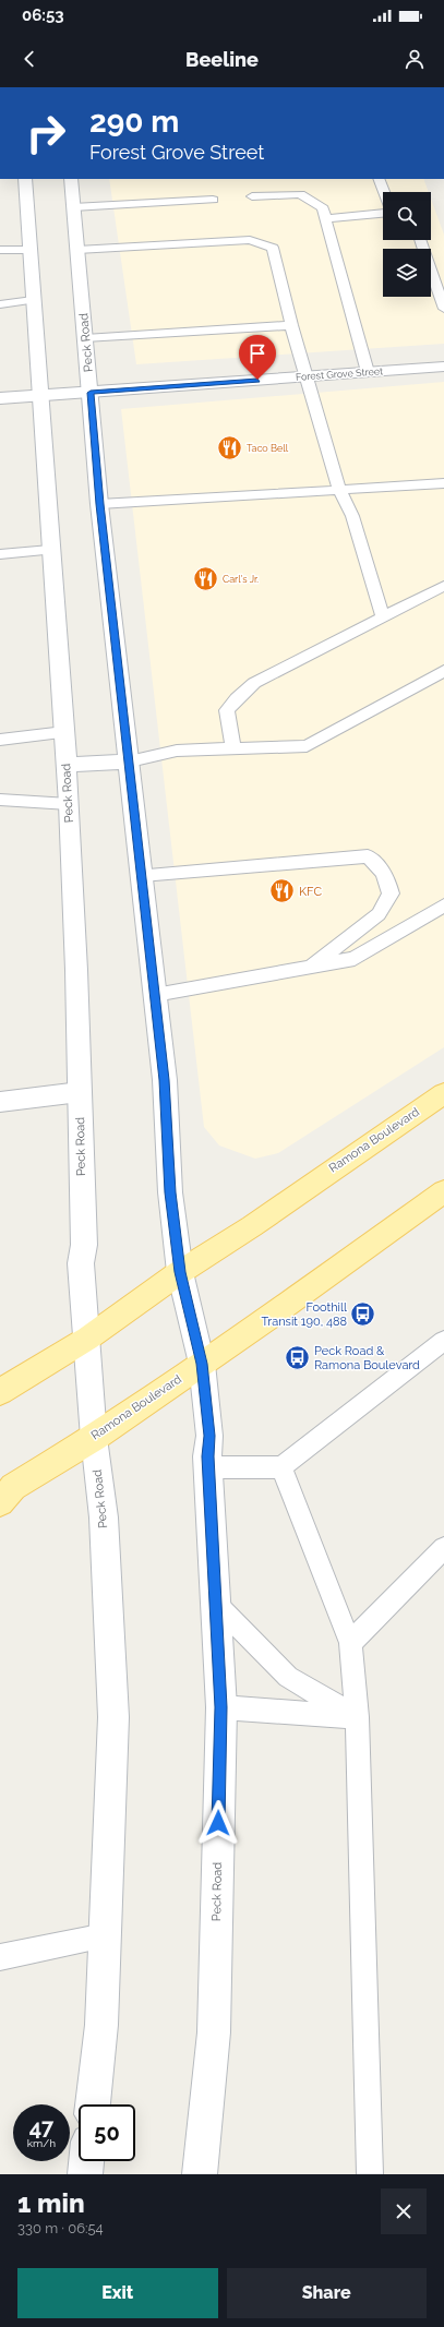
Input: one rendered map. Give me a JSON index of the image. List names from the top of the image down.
{
  "streets": {
    "main road": ["Peck Road", "Forest Grove Street", "Ramona Boulevard"]
  },
  "crossings": [
    ["Peck Road", "Forest Grove Street"],
    ["Peck Road", "Ramona Boulevard"]
  ],
  "places": {
    "restaurant": ["Taco Bell", "Carl's Jr.", "KFC"],
    "bus stop": ["Foothill Transit 190, 488", "Peck Road & Ramona Boulevard"]
  },
  "page": {
    "status": "06:53",
    "header": "Beeline",
    "turn": ["290 m", "Forest Grove Street"],
    "speed": "47 km/h",
    "limit": "50",
    "heading": ["1 min", "330 m · 06:54"],
    "buttons": ["Exit", "Share"]
  }
}
